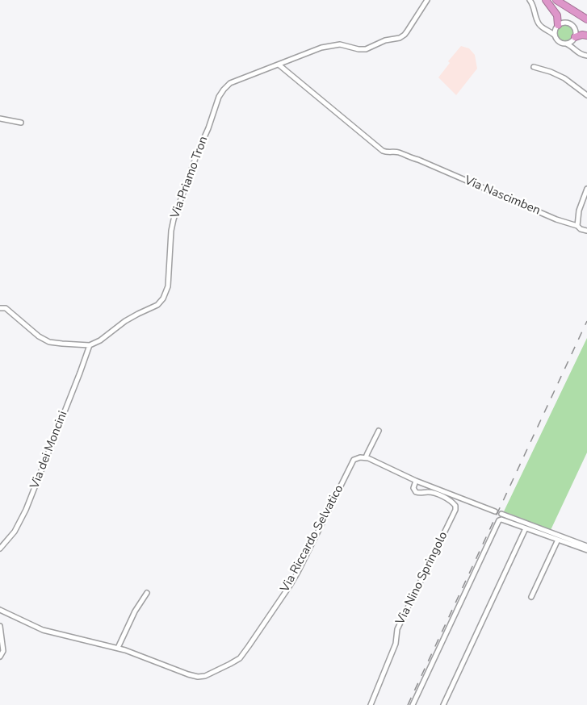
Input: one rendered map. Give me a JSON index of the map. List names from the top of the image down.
{
  "streets": {
    "street": [
      "Via Priamo Tron",
      "Via Nascimben",
      "Via dei Moncini",
      "Via Riccardo Selvatico",
      "Via Nino Springolo"
    ]
  },
  "crossings": [
    ["Via Priamo Tron", "Via Nascimben"],
    ["Via Priamo Tron", "Via dei Moncini"]
  ]
}
